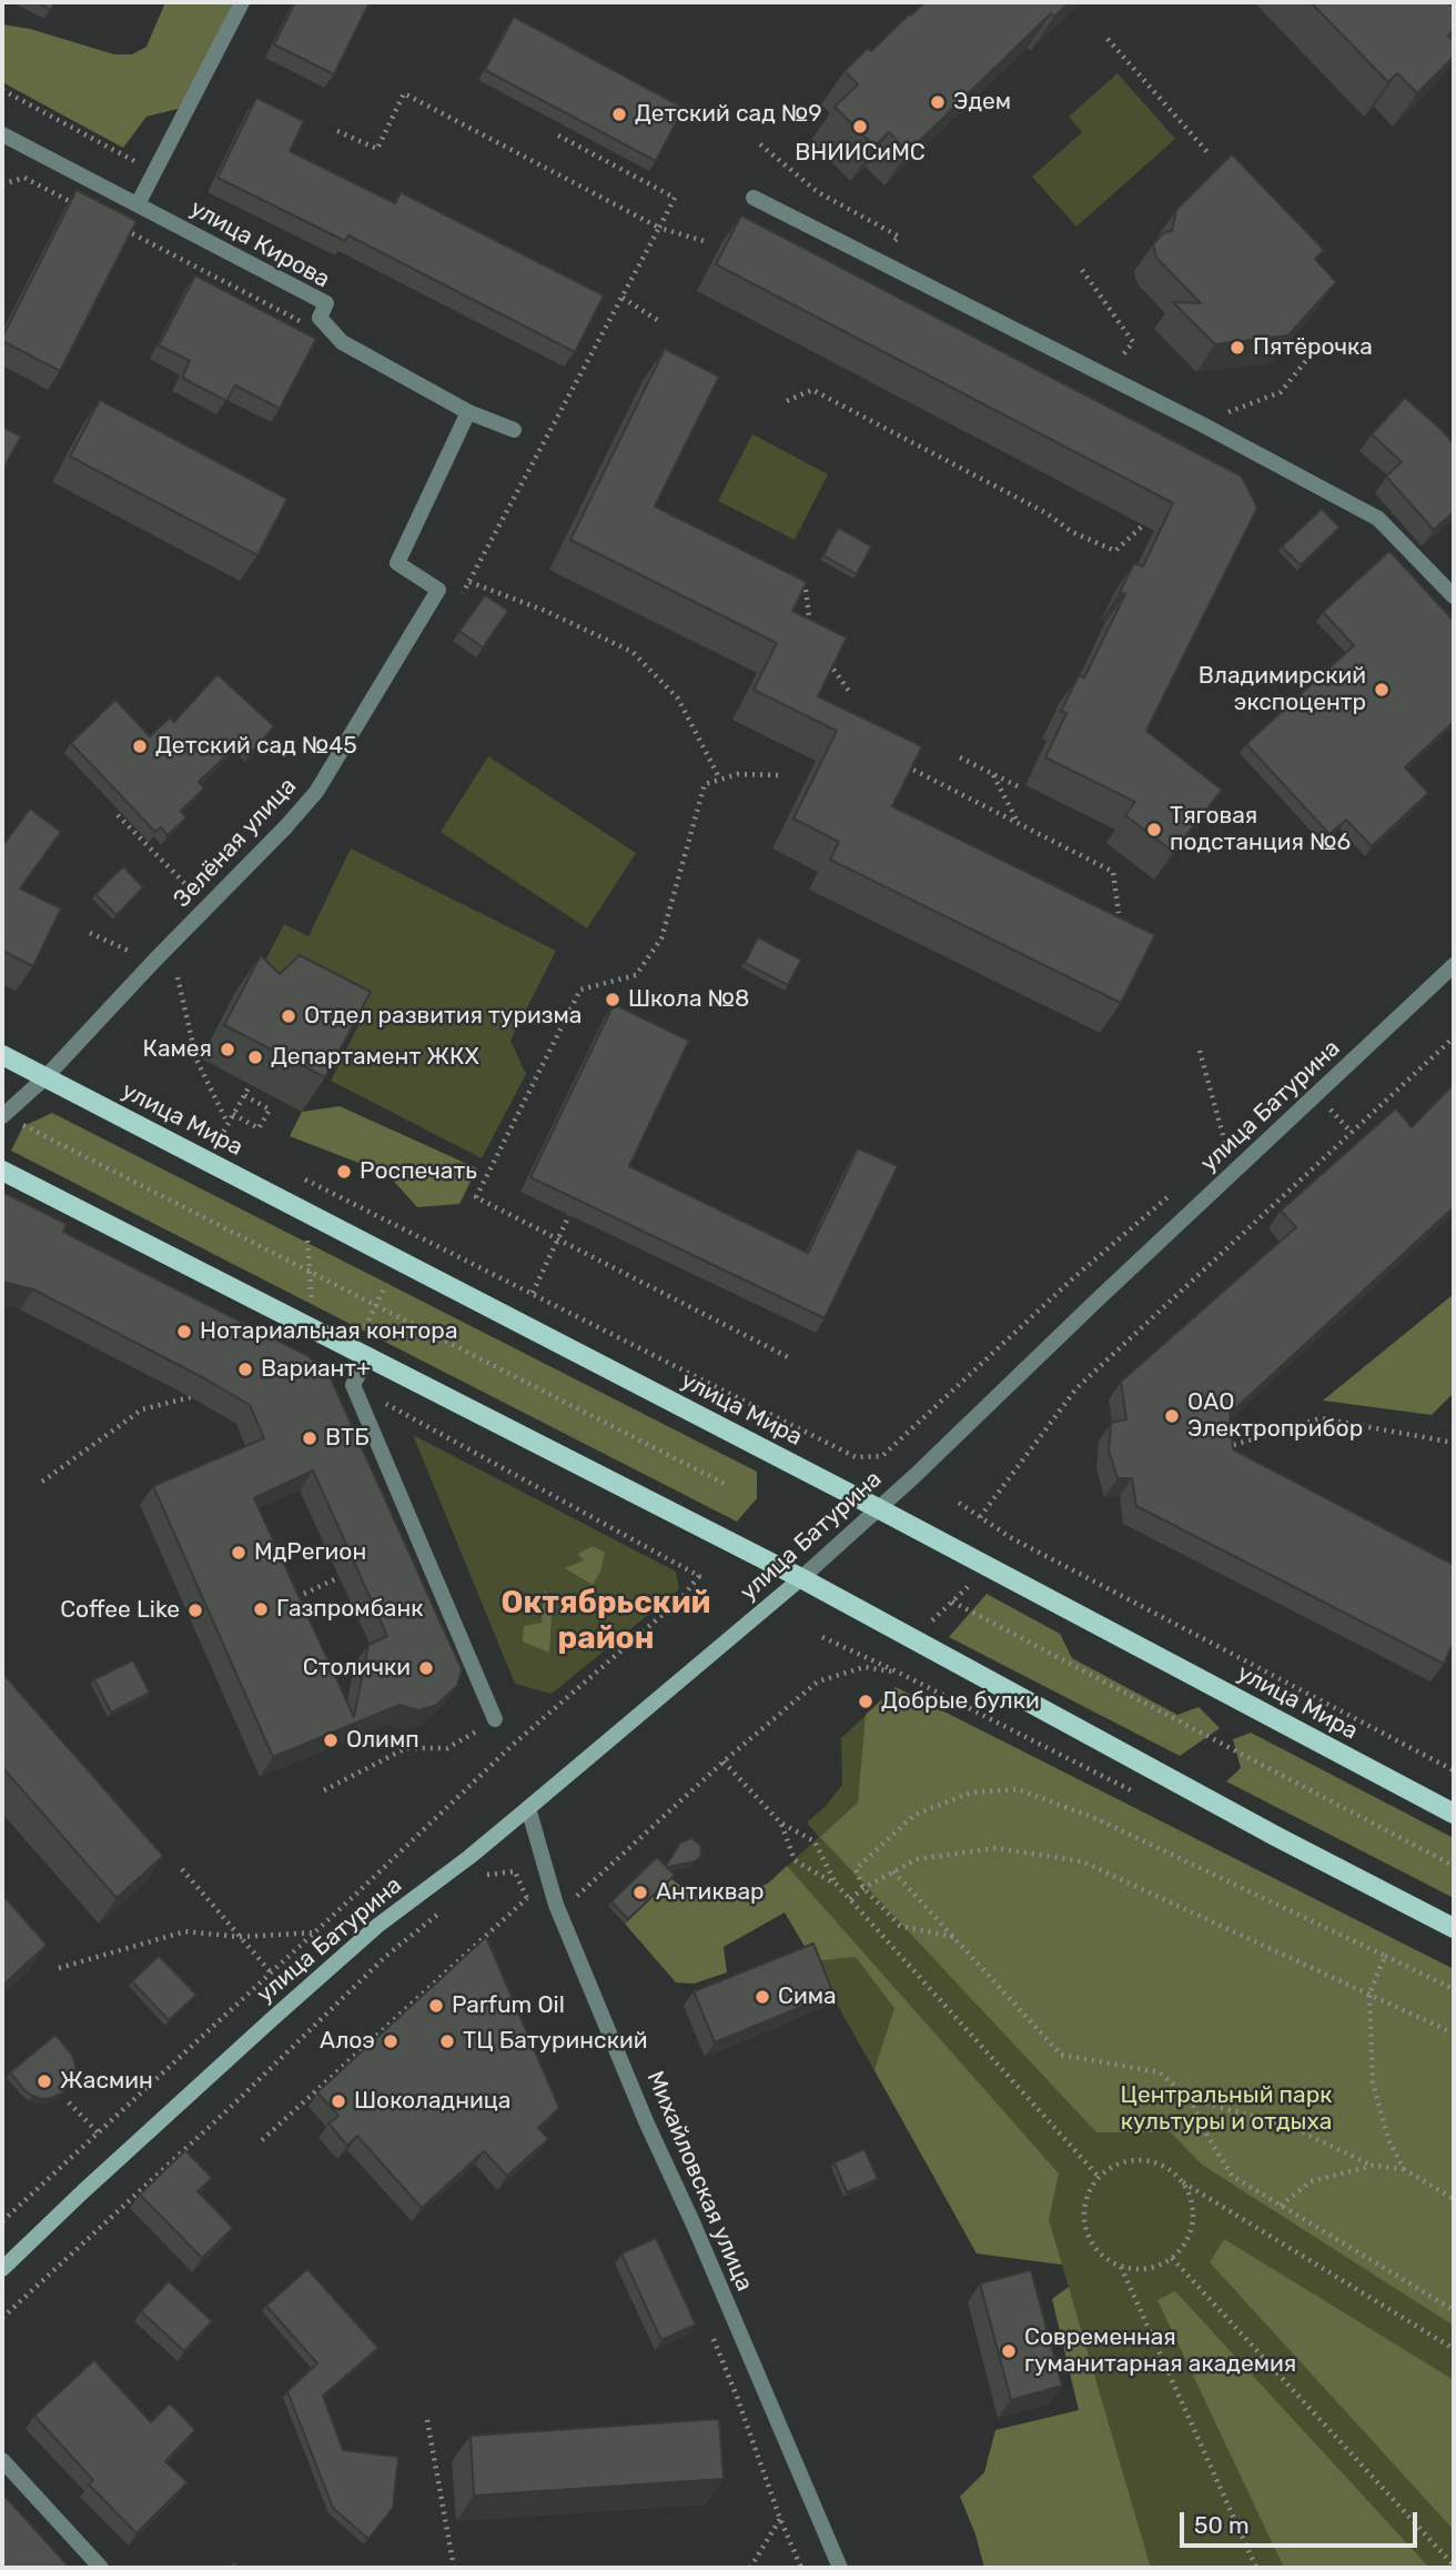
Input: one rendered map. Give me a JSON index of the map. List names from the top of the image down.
{
  "streets": {
    "main road": ["улица Батурина", "улица Мира"],
    "street": ["улица Кирова", "Зелёная улица", "Михайловская улица"]
  },
  "crossings": [
    ["улица Кирова", "Зелёная улица"],
    ["Зелёная улица", "улица Мира"],
    ["улица Батурина", "улица Мира"],
    ["улица Батурина", "Михайловская улица"]
  ],
  "districts": ["Октябрьский район"],
  "parks": ["Центральный парк культуры и отдыха"],
  "places": [
    "Эдем",
    "Детский сад №9",
    "ВНИИСиМС",
    "Пятёрочка",
    "Владимирский экспоцентр",
    "Детский сад №45",
    "Тяговая подстанция №6",
    "Школа №8",
    "Отдел развития туризма",
    "Камея",
    "Департамент ЖКХ",
    "Роспечать",
    "Нотариальная контора",
    "Вариант+",
    "ОАО Электроприбор",
    "ВТБ",
    "МдРегион",
    "Газпромбанк",
    "Coffee Like",
    "Столички",
    "Добрые булки",
    "Олимп",
    "Антиквар",
    "Сима",
    "Parfum Oil",
    "Алоэ",
    "ТЦ Батуринский",
    "Жасмин",
    "Шоколадница",
    "Современная гуманитарная академия"
  ],
  "scale_bar": "50 m"
}
